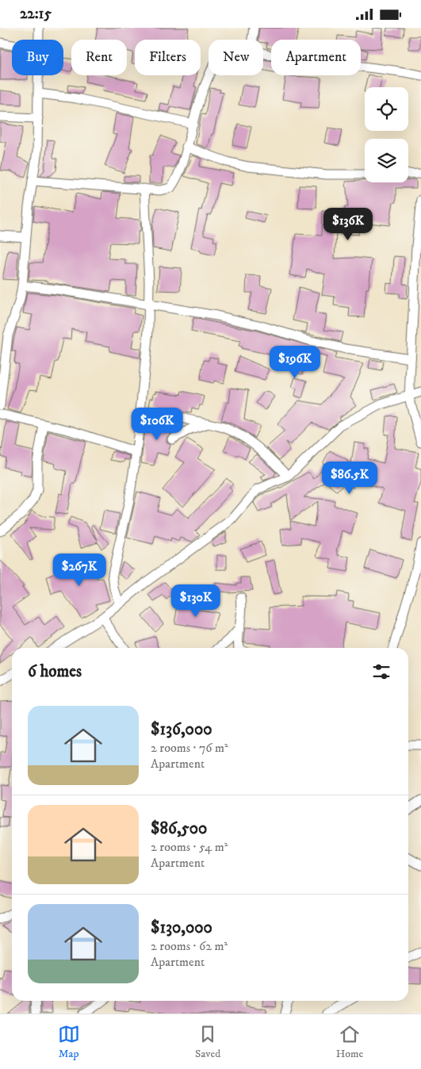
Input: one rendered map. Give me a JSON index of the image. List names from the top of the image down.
{
  "page": {
    "status": "22:15",
    "chip": [
      "Buy",
      "Rent",
      "Filters",
      "New",
      "Apartment"
    ],
    "price": [
      "$136K",
      "$196K",
      "$106K",
      "$86.5K",
      "$267K",
      "$130K"
    ],
    "heading": "6 homes",
    "list": [
      {
        "name": "$136,000",
        "note": "2 rooms · 76 m² · Apartment"
      },
      {
        "name": "$86,500",
        "note": "2 rooms · 54 m² · Apartment"
      },
      {
        "name": "$130,000",
        "note": "2 rooms · 62 m² · Apartment"
      }
    ],
    "tabs": ["Map", "Saved", "Home"]
  }
}
